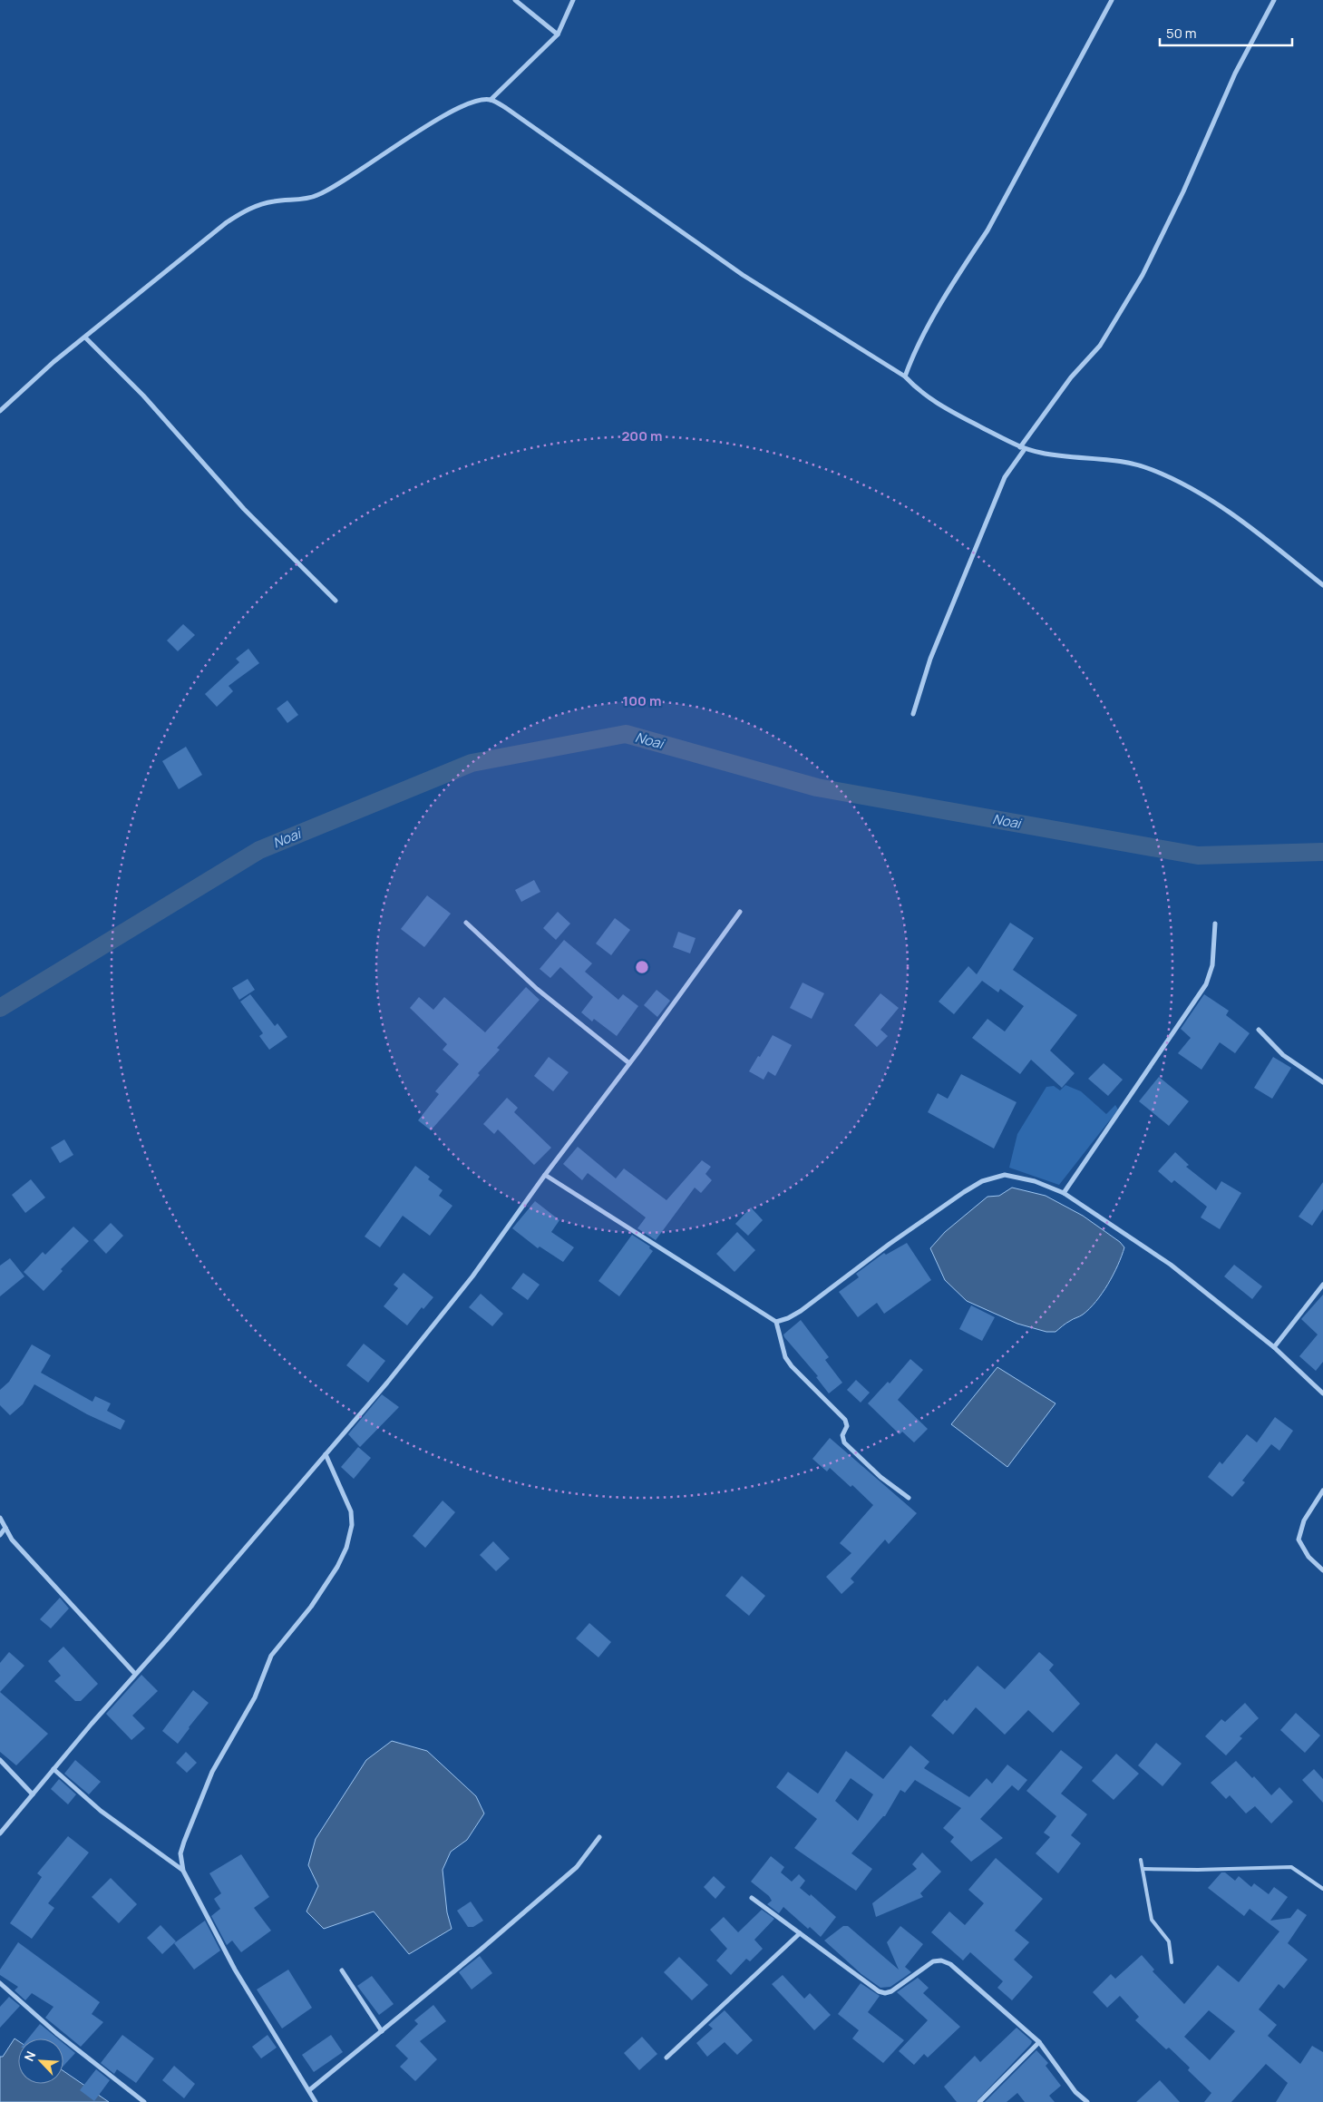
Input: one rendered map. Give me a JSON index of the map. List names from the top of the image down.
{
  "water": ["Noai"],
  "scale_bar": "50 m",
  "north": "top left",
  "rings": ["200 m", "100 m"]
}
